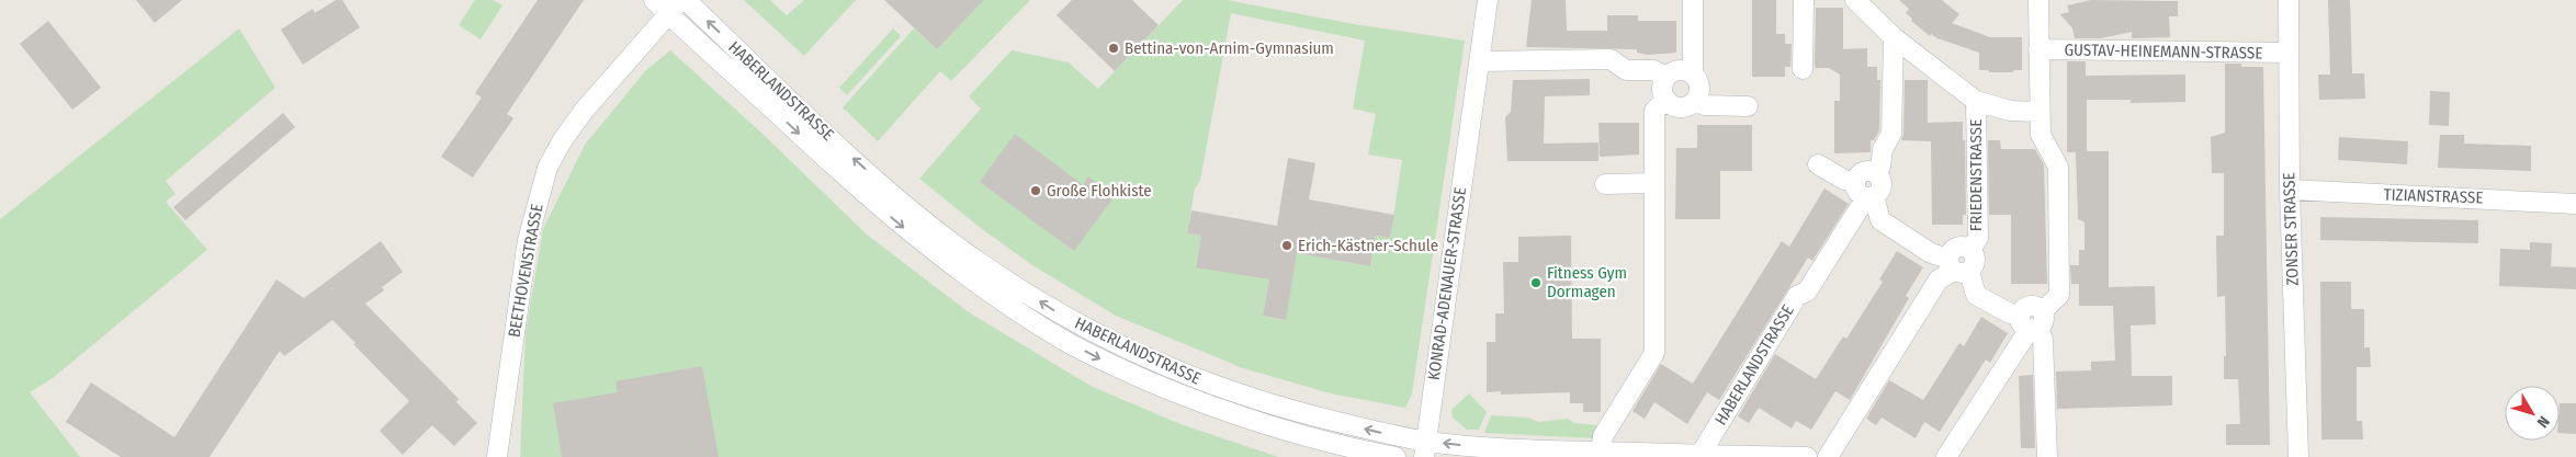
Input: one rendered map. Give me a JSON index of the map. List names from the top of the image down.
{
  "streets": {
    "street": [
      "GUSTAV-HEINEMANN-STRASSE",
      "HABERLANDSTRASSE",
      "FRIEDENSTRASSE",
      "TIZIANSTRASSE",
      "ZONSER STRASSE",
      "BEETHOVENSTRASSE",
      "KONRAD-ADENAUER-STRASSE"
    ]
  },
  "crossings": [
    ["GUSTAV-HEINEMANN-STRASSE", "ZONSER STRASSE"],
    ["HABERLANDSTRASSE", "BEETHOVENSTRASSE"],
    ["HABERLANDSTRASSE", "KONRAD-ADENAUER-STRASSE"],
    ["TIZIANSTRASSE", "ZONSER STRASSE"]
  ],
  "places": [
    "Bettina-von-Arnim-Gymnasium",
    "Große Flohkiste",
    "Erich-Kästner-Schule",
    "Fitness Gym Dormagen"
  ],
  "north": "bottom right"
}
